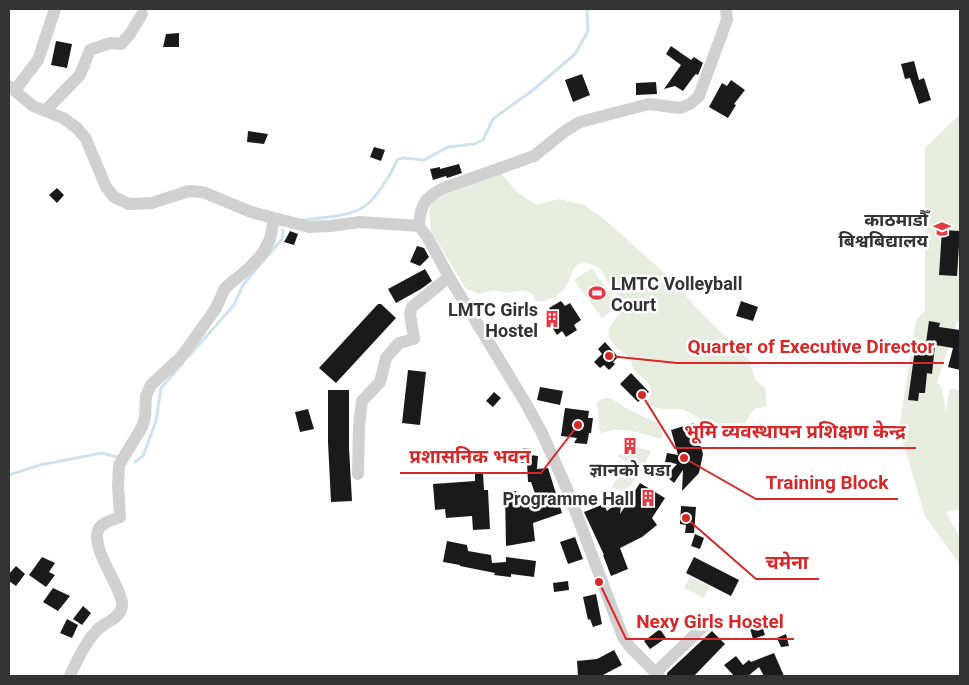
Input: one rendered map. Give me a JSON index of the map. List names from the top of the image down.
{
  "places": {
    "school or university": ["काठमाडौँ बिश्वबिद्यालय"],
    "sports": ["LMTC Volleyball Court"],
    "building": ["LMTC Girls Hostel", "ज्ञानको घडा", "Programme Hall"],
    "other": [
      "Quarter of Executive Director",
      "भूमि व्यवस्थापन प्रशिक्षण केन्द्र",
      "प्रशासनिक भवन",
      "Training Block",
      "चमेना",
      "Nexy Girls Hostel"
    ]
  }
}
